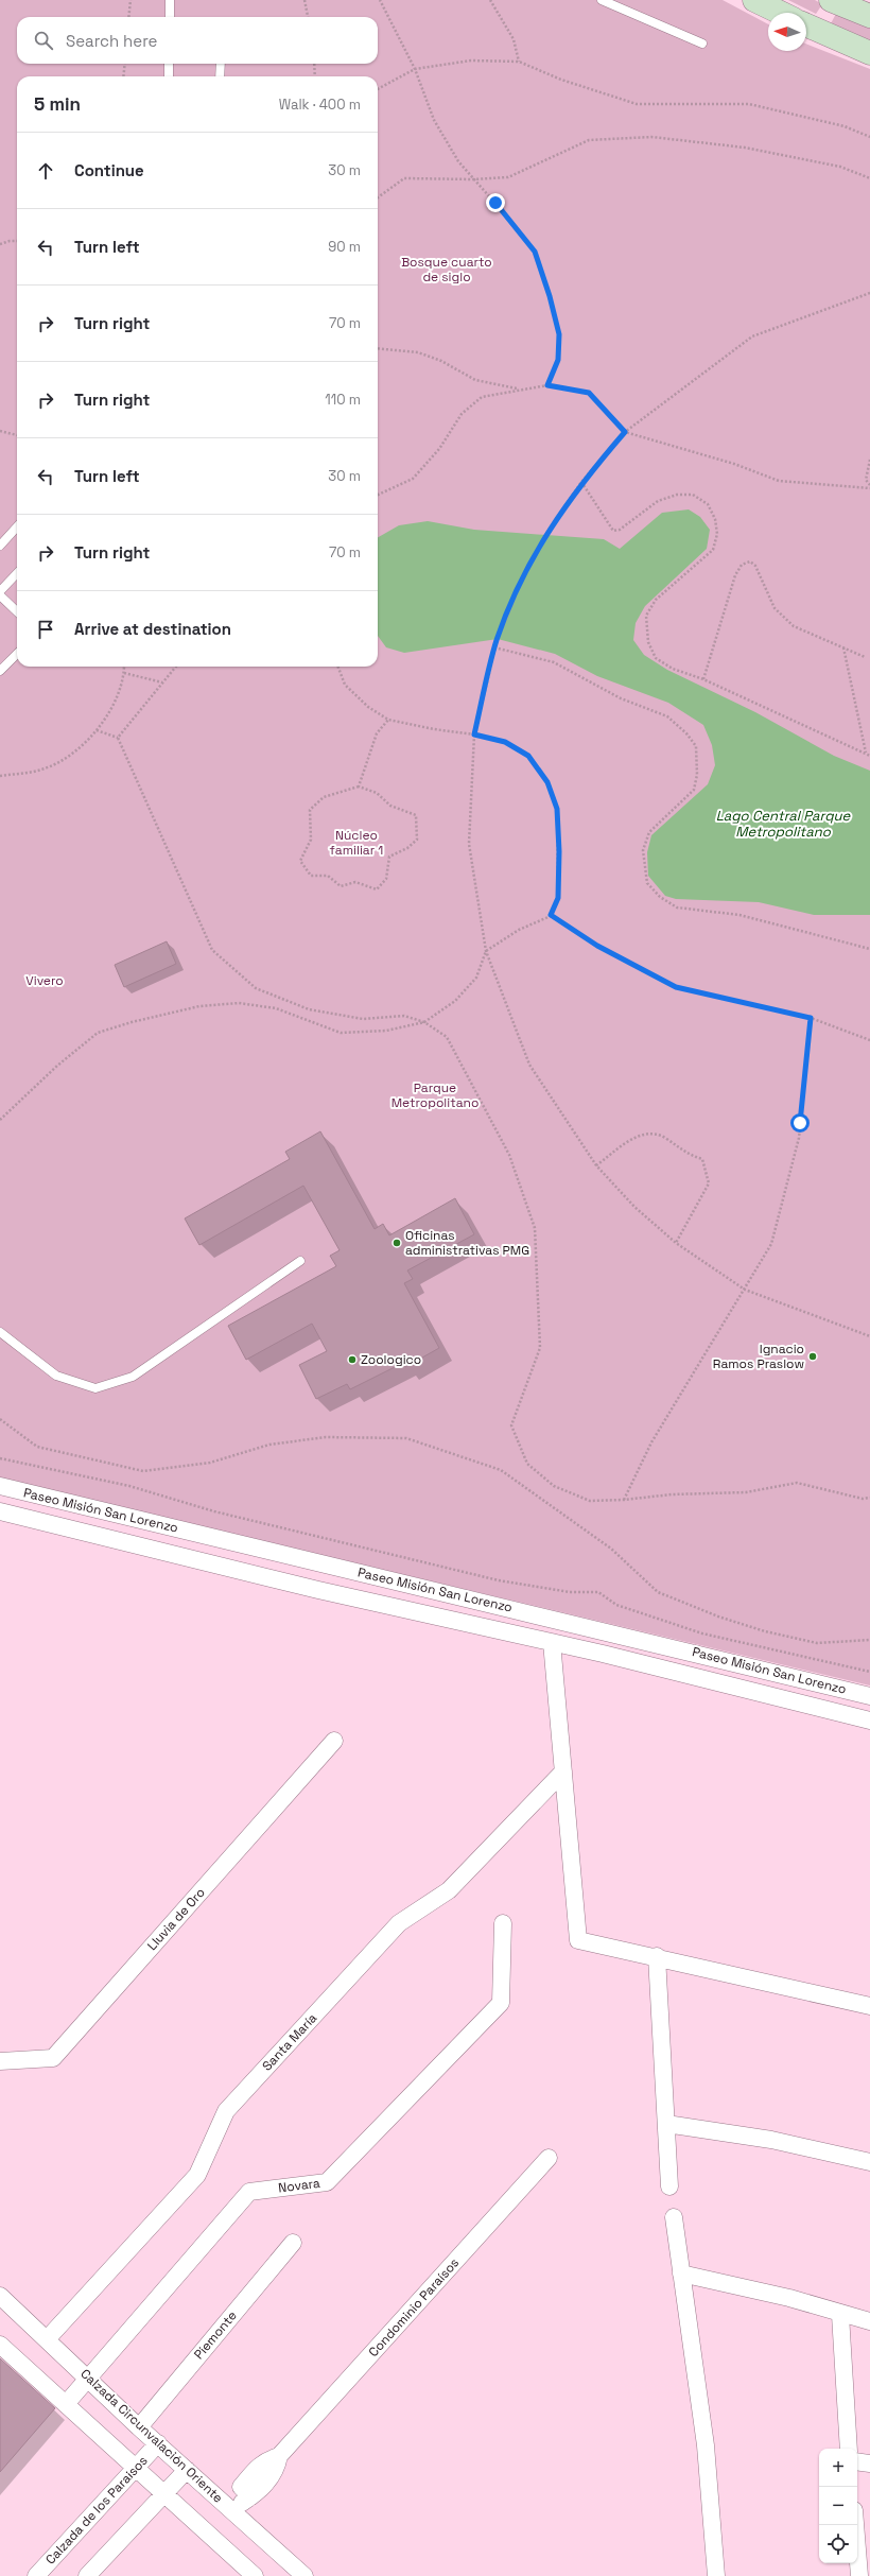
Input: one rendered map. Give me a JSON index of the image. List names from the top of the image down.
{
  "streets": {
    "street": [
      "Paseo Misión San Lorenzo",
      "Lluvia de Oro",
      "Santa María",
      "Novara",
      "Condominio Paraísos",
      "Piemonte",
      "Calzada Circunvalación Oriente",
      "Calzada de los Paraisos"
    ]
  },
  "crossings": [
    ["Santa María", "Calzada Circunvalación Oriente"],
    ["Novara", "Calzada Circunvalación Oriente"],
    ["Condominio Paraísos", "Calzada Circunvalación Oriente"],
    ["Piemonte", "Calzada Circunvalación Oriente"],
    ["Calzada Circunvalación Oriente", "Calzada de los Paraisos"]
  ],
  "water": ["Lago Central Parque Metropolitano"],
  "parks": [
    "Bosque cuarto de siglo",
    "Núcleo familiar 1",
    "Vivero",
    "Parque Metropolitano"
  ],
  "places": ["Oficinas administrativas PMG", "Ignacio Ramos Praslow", "Zoologico"],
  "north": "left",
  "page": {
    "search": "Search here",
    "heading": ["5 min", "Walk · 400 m"],
    "list": [
      ["Continue", "30 m"],
      ["Turn left", "90 m"],
      ["Turn right", "70 m"],
      ["Turn right", "110 m"],
      ["Turn left", "30 m"],
      ["Turn right", "70 m"],
      "Arrive at destination"
    ],
    "map_buttons": ["+", "−"]
  }
}
